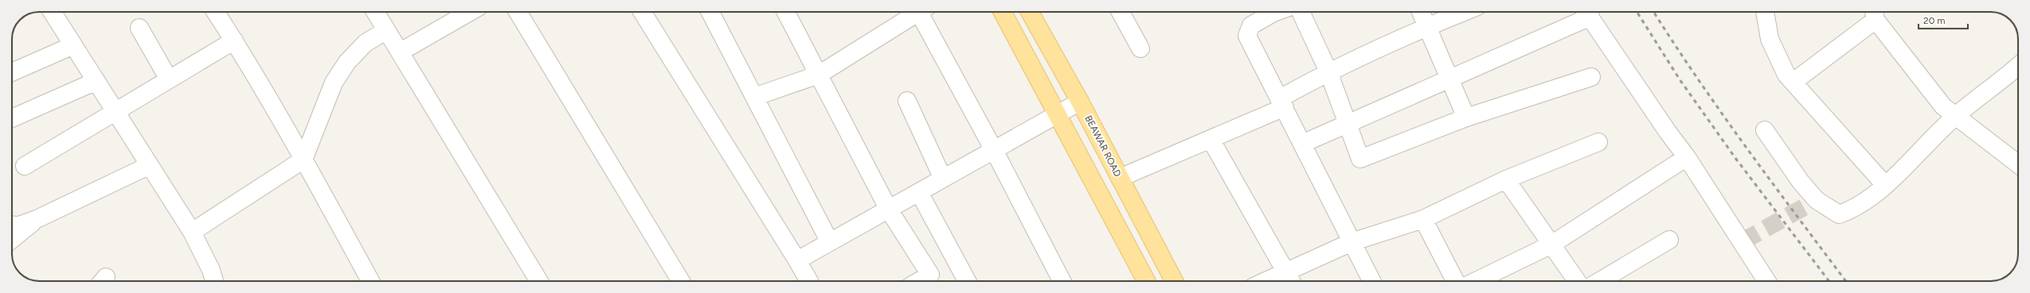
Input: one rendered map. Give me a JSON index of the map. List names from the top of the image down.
{
  "streets": {
    "main road": ["BEAWAR ROAD"]
  },
  "scale_bar": "20 m"
}
